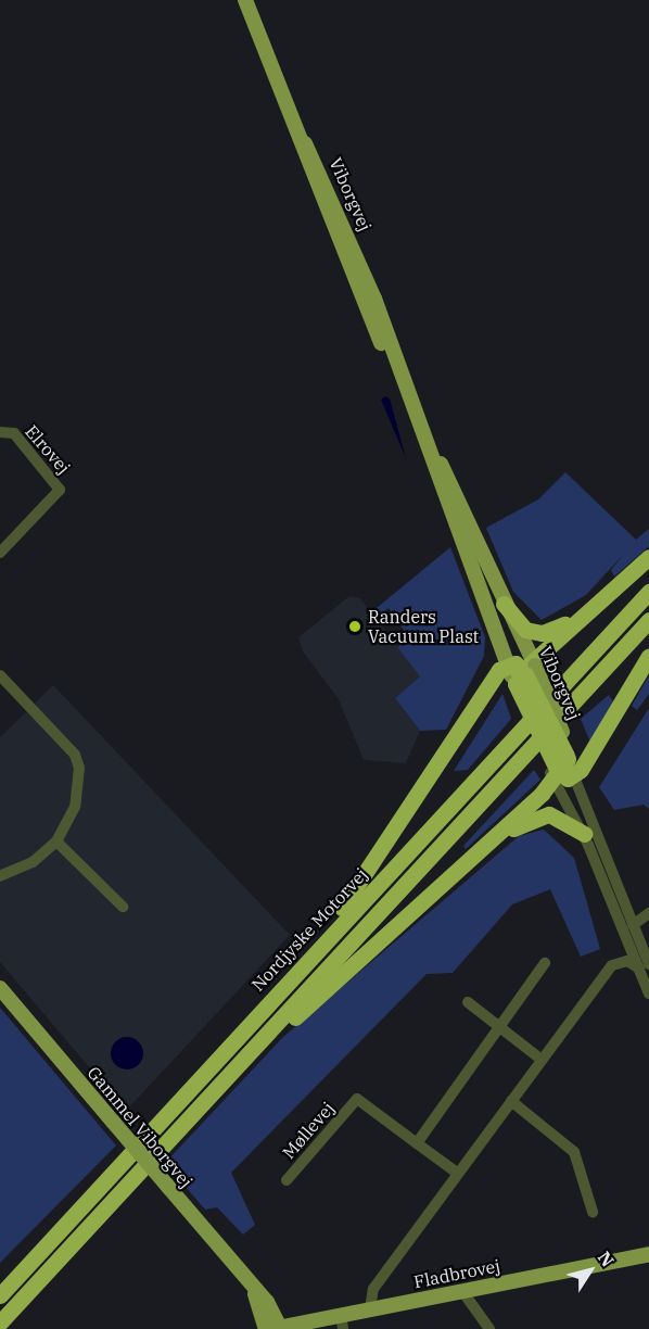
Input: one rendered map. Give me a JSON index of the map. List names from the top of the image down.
{
  "streets": {
    "highway": ["Nordjyske Motorvej"],
    "main road": ["Viborgvej", "Gammel Viborgvej", "Fladbrovej"],
    "street": ["Elrovej", "Møllevej"]
  },
  "crossings": [
    ["Gammel Viborgvej", "Fladbrovej"]
  ],
  "places": ["Randers Vacuum Plast"],
  "north": "top right"
}
